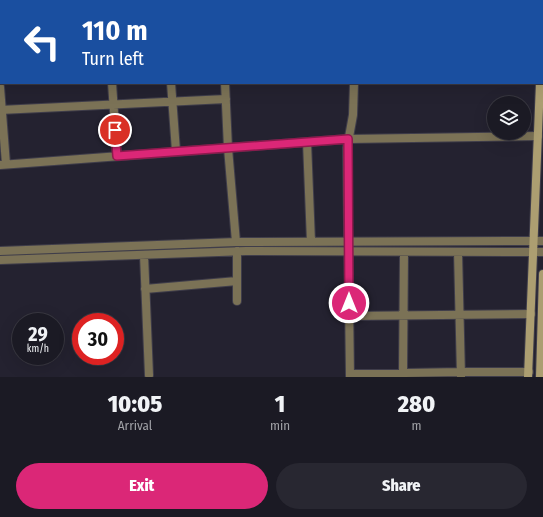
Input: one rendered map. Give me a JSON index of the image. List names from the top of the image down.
{
  "page": {
    "turn": ["110 m", "Turn left"],
    "speed": "29 km/h",
    "limit": "30",
    "eta": [
      "10:05",
      "Arrival",
      "1",
      "min",
      "280",
      "m"
    ],
    "buttons": ["Exit", "Share"]
  }
}
